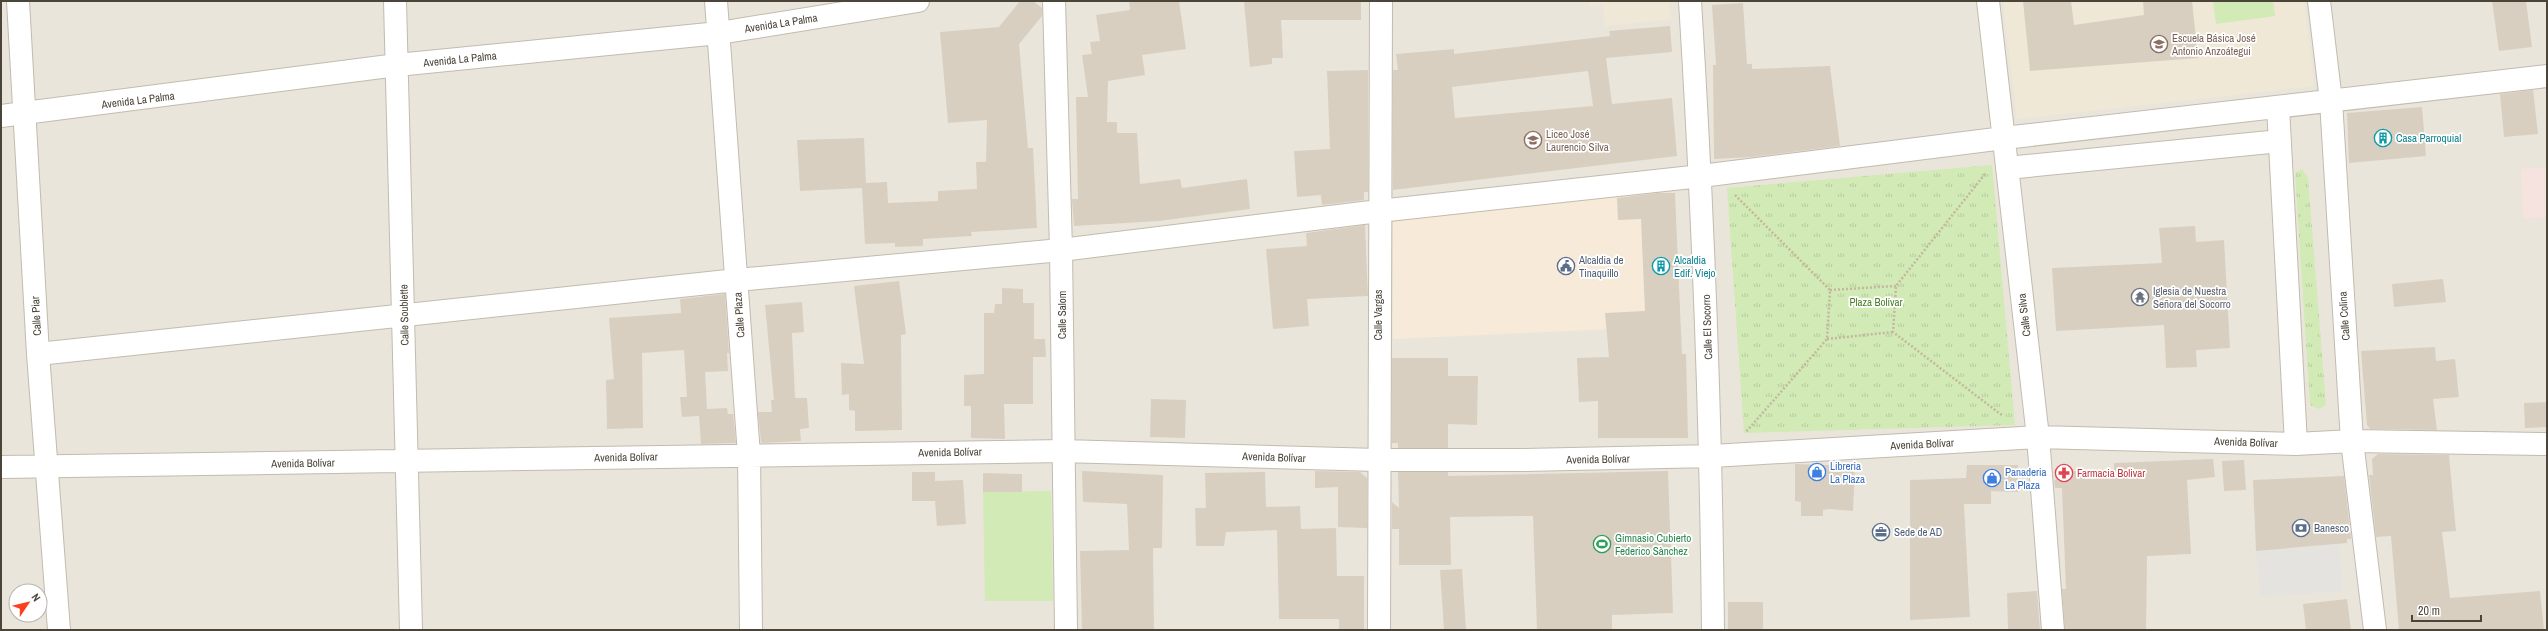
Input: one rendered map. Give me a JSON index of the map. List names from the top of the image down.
{
  "streets": {
    "street": [
      "Avenida La Palma",
      "Calle Soublette",
      "Calle Plaza",
      "Calle Salom",
      "Calle Vargas",
      "Calle Silva",
      "Calle Piar",
      "Calle Colina",
      "Calle El Socorro",
      "Avenida Bolívar"
    ]
  },
  "crossings": [
    ["Avenida La Palma", "Calle Soublette"],
    ["Avenida La Palma", "Calle Plaza"],
    ["Avenida La Palma", "Calle Piar"],
    ["Calle Soublette", "Avenida Bolívar"],
    ["Calle Plaza", "Avenida Bolívar"],
    ["Calle Salom", "Avenida Bolívar"],
    ["Calle Vargas", "Avenida Bolívar"],
    ["Calle Silva", "Avenida Bolívar"],
    ["Calle Piar", "Avenida Bolívar"],
    ["Calle Colina", "Avenida Bolívar"],
    ["Calle El Socorro", "Avenida Bolívar"]
  ],
  "parks": ["Plaza Bolívar"],
  "places": {
    "school or university": ["Escuela Básica José Antonio Anzoátegui", "Liceo José Laurencio Silva"],
    "building": ["Casa Parroquial", "Alcaldia Edif. Viejo"],
    "public building": ["Alcaldia de Tinaquillo"],
    "temple": ["Iglesia de Nuestra Señora del Socorro"],
    "shop": ["Libreria La Plaza", "Panaderia La Plaza"],
    "pharmacy": ["Farmacia Bolivar"],
    "bank": ["Banesco"],
    "office": ["Sede de AD"],
    "sports": ["Gimnasio Cubierto Federico Sànchez"]
  },
  "scale_bar": "20 m",
  "north": "top right"
}
